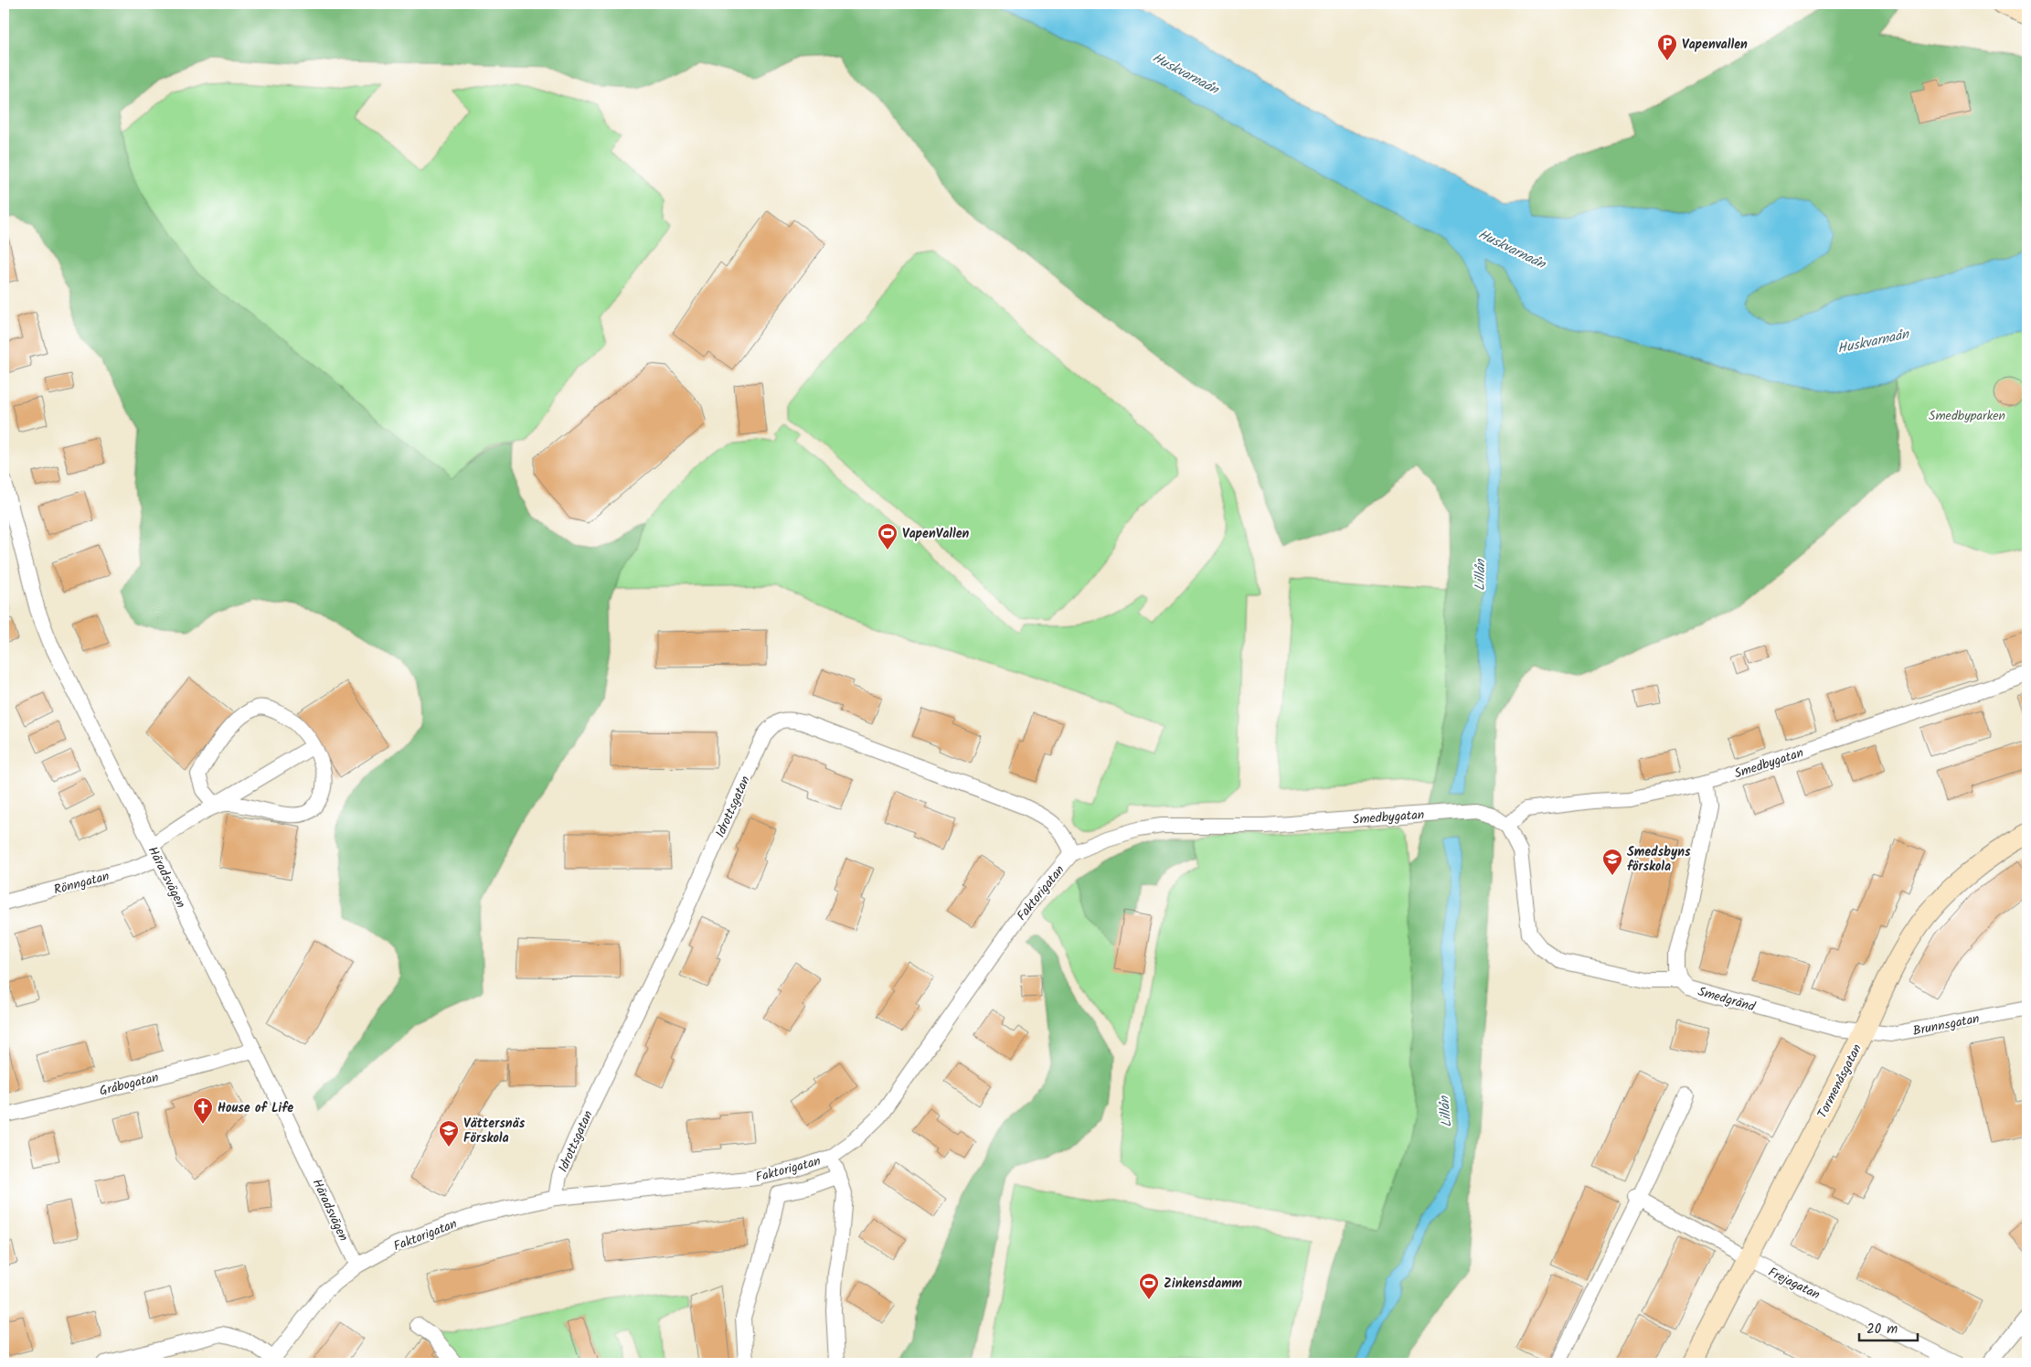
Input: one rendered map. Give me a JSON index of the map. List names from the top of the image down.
{
  "streets": {
    "street": [
      "Smedbygatan",
      "Idrottsgatan",
      "Häradsvägen",
      "Rönngatan",
      "Faktorigatan",
      "Smedgränd",
      "Brunnsgatan",
      "Tormenåsgatan",
      "Gråbogatan",
      "Frejagatan"
    ]
  },
  "crossings": [
    ["Smedbygatan", "Faktorigatan"],
    ["Smedbygatan", "Smedgränd"],
    ["Idrottsgatan", "Faktorigatan"],
    ["Häradsvägen", "Rönngatan"],
    ["Häradsvägen", "Faktorigatan"],
    ["Häradsvägen", "Gråbogatan"],
    ["Smedgränd", "Brunnsgatan"],
    ["Smedgränd", "Tormenåsgatan"],
    ["Brunnsgatan", "Tormenåsgatan"],
    ["Tormenåsgatan", "Frejagatan"]
  ],
  "water": ["Huskvarnaån", "Lillån"],
  "parks": ["Smedbyparken"],
  "places": {
    "parking": ["Vapenvallen"],
    "sports": ["VapenVallen", "Zinkensdamm"],
    "school or university": ["Smedsbyns förskola", "Vättersnäs Förskola"],
    "church": ["House of Life"]
  },
  "scale_bar": "20 m"
}
